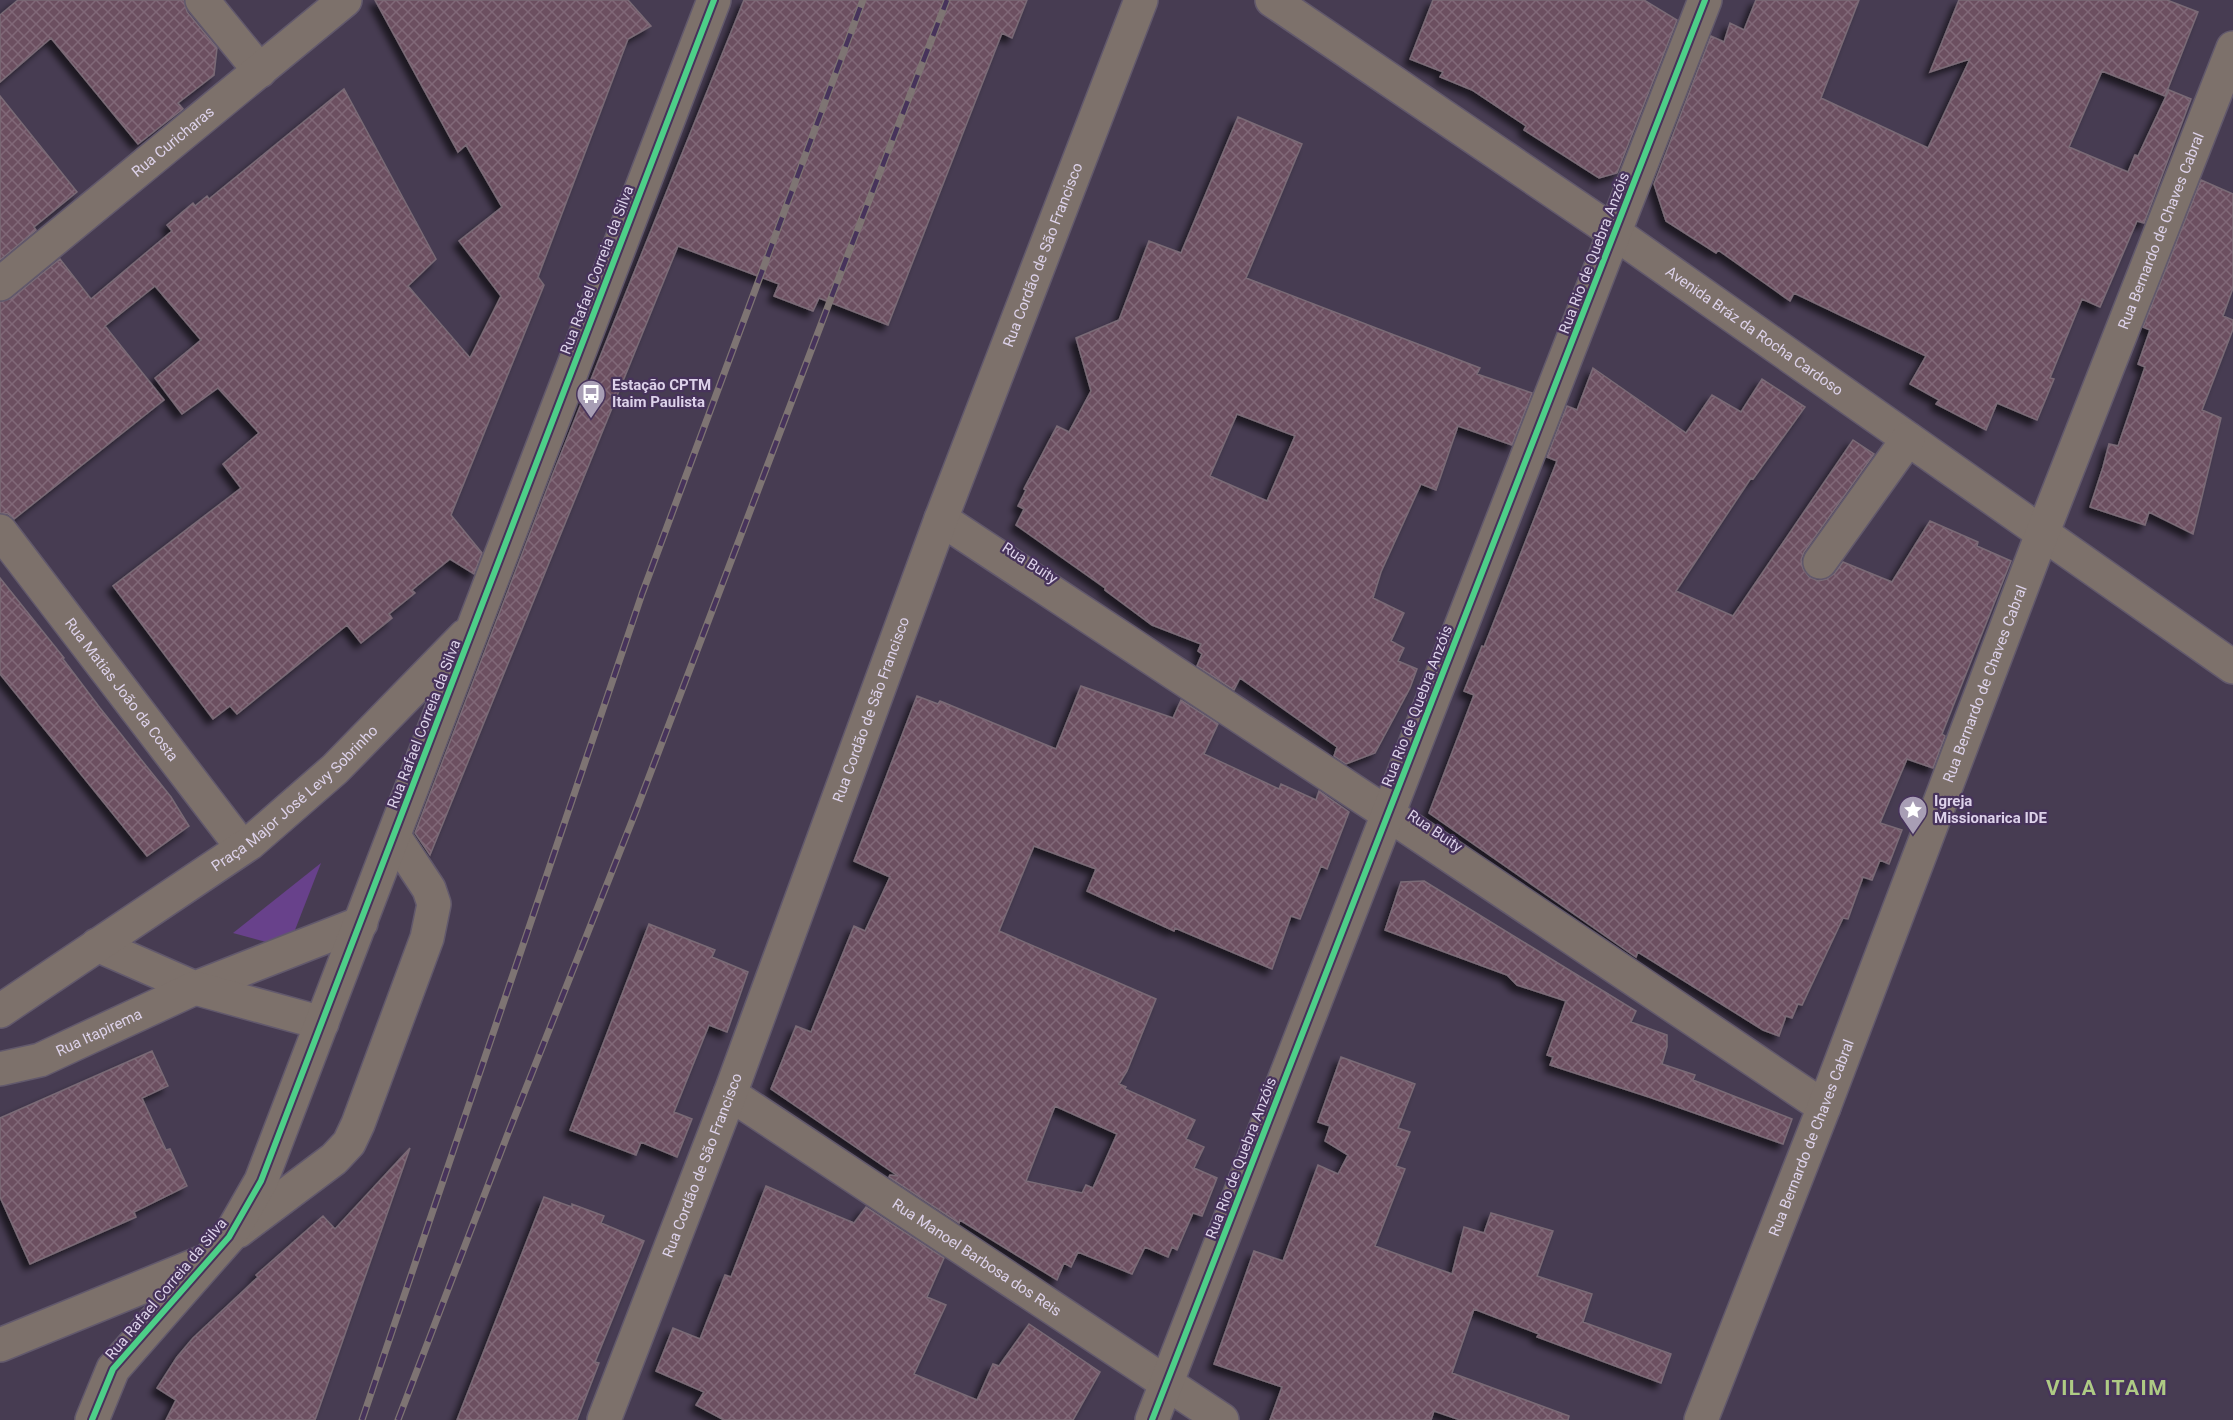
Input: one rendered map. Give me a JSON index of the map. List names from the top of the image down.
{
  "streets": {
    "street": [
      "Rua Curicharas",
      "Rua Bernardo de Chaves Cabral",
      "Rua Rio de Quebra Anzóis",
      "Rua Cordão de São Francisco",
      "Rua Rafael Correia da Silva",
      "Avenida Bráz da Rocha Cardoso",
      "Rua Buity",
      "Rua Matias João da Costa",
      "Praça Major José Levy Sobrinho",
      "Rua Itapirema",
      "Rua Manoel Barbosa dos Reis"
    ]
  },
  "crossings": [
    ["Rua Bernardo de Chaves Cabral", "Avenida Bráz da Rocha Cardoso"],
    ["Rua Bernardo de Chaves Cabral", "Rua Buity"],
    ["Rua Rio de Quebra Anzóis", "Avenida Bráz da Rocha Cardoso"],
    ["Rua Rio de Quebra Anzóis", "Rua Buity"],
    ["Rua Rio de Quebra Anzóis", "Rua Manoel Barbosa dos Reis"],
    ["Rua Cordão de São Francisco", "Rua Buity"],
    ["Rua Cordão de São Francisco", "Rua Manoel Barbosa dos Reis"],
    ["Rua Rafael Correia da Silva", "Praça Major José Levy Sobrinho"],
    ["Rua Matias João da Costa", "Praça Major José Levy Sobrinho"]
  ],
  "districts": ["VILA ITAIM"],
  "places": {
    "bus stop": ["Estação CPTM Itaim Paulista"],
    "place": ["Igreja Missionarica IDE"]
  }
}
